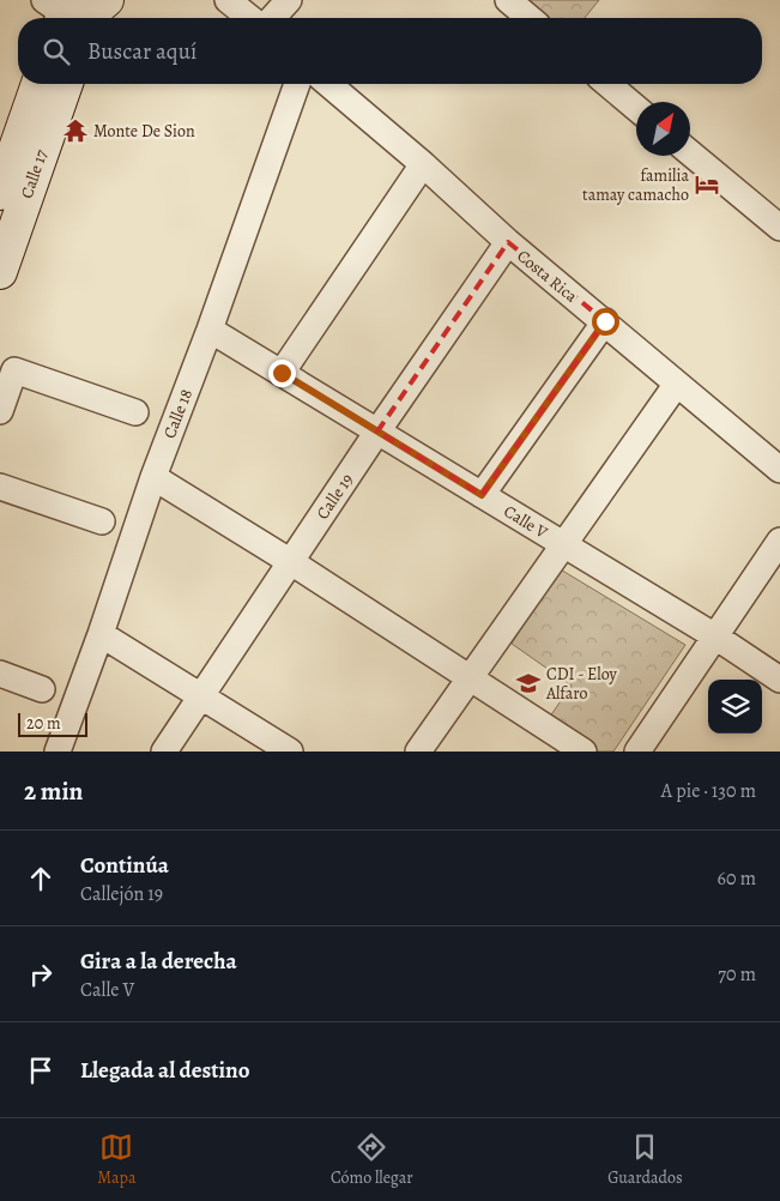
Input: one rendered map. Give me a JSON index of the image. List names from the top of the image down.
{
  "streets": {
    "street": [
      "Calle 17",
      "Costa Rica",
      "Calle 18",
      "Calle 19",
      "Calle V"
    ]
  },
  "crossings": [
    ["Costa Rica", "Calle 19"],
    ["Calle 18", "Calle V"],
    ["Calle 19", "Calle V"]
  ],
  "places": {
    "temple": ["Monte De Sion"],
    "hotel": ["familia tamay camacho"],
    "school or university": ["CDI - Eloy Alfaro"]
  },
  "scale_bar": "20 m",
  "north": "top right",
  "page": {
    "search": "Buscar aquí",
    "scale": "20 m",
    "heading": ["2 min", "A pie · 130 m"],
    "list": [
      ["Continúa", "Callejón 19", "60 m"],
      ["Gira a la derecha", "Calle V", "70 m"],
      "Llegada al destino"
    ],
    "nav": ["Mapa", "Cómo llegar", "Guardados"]
  }
}
